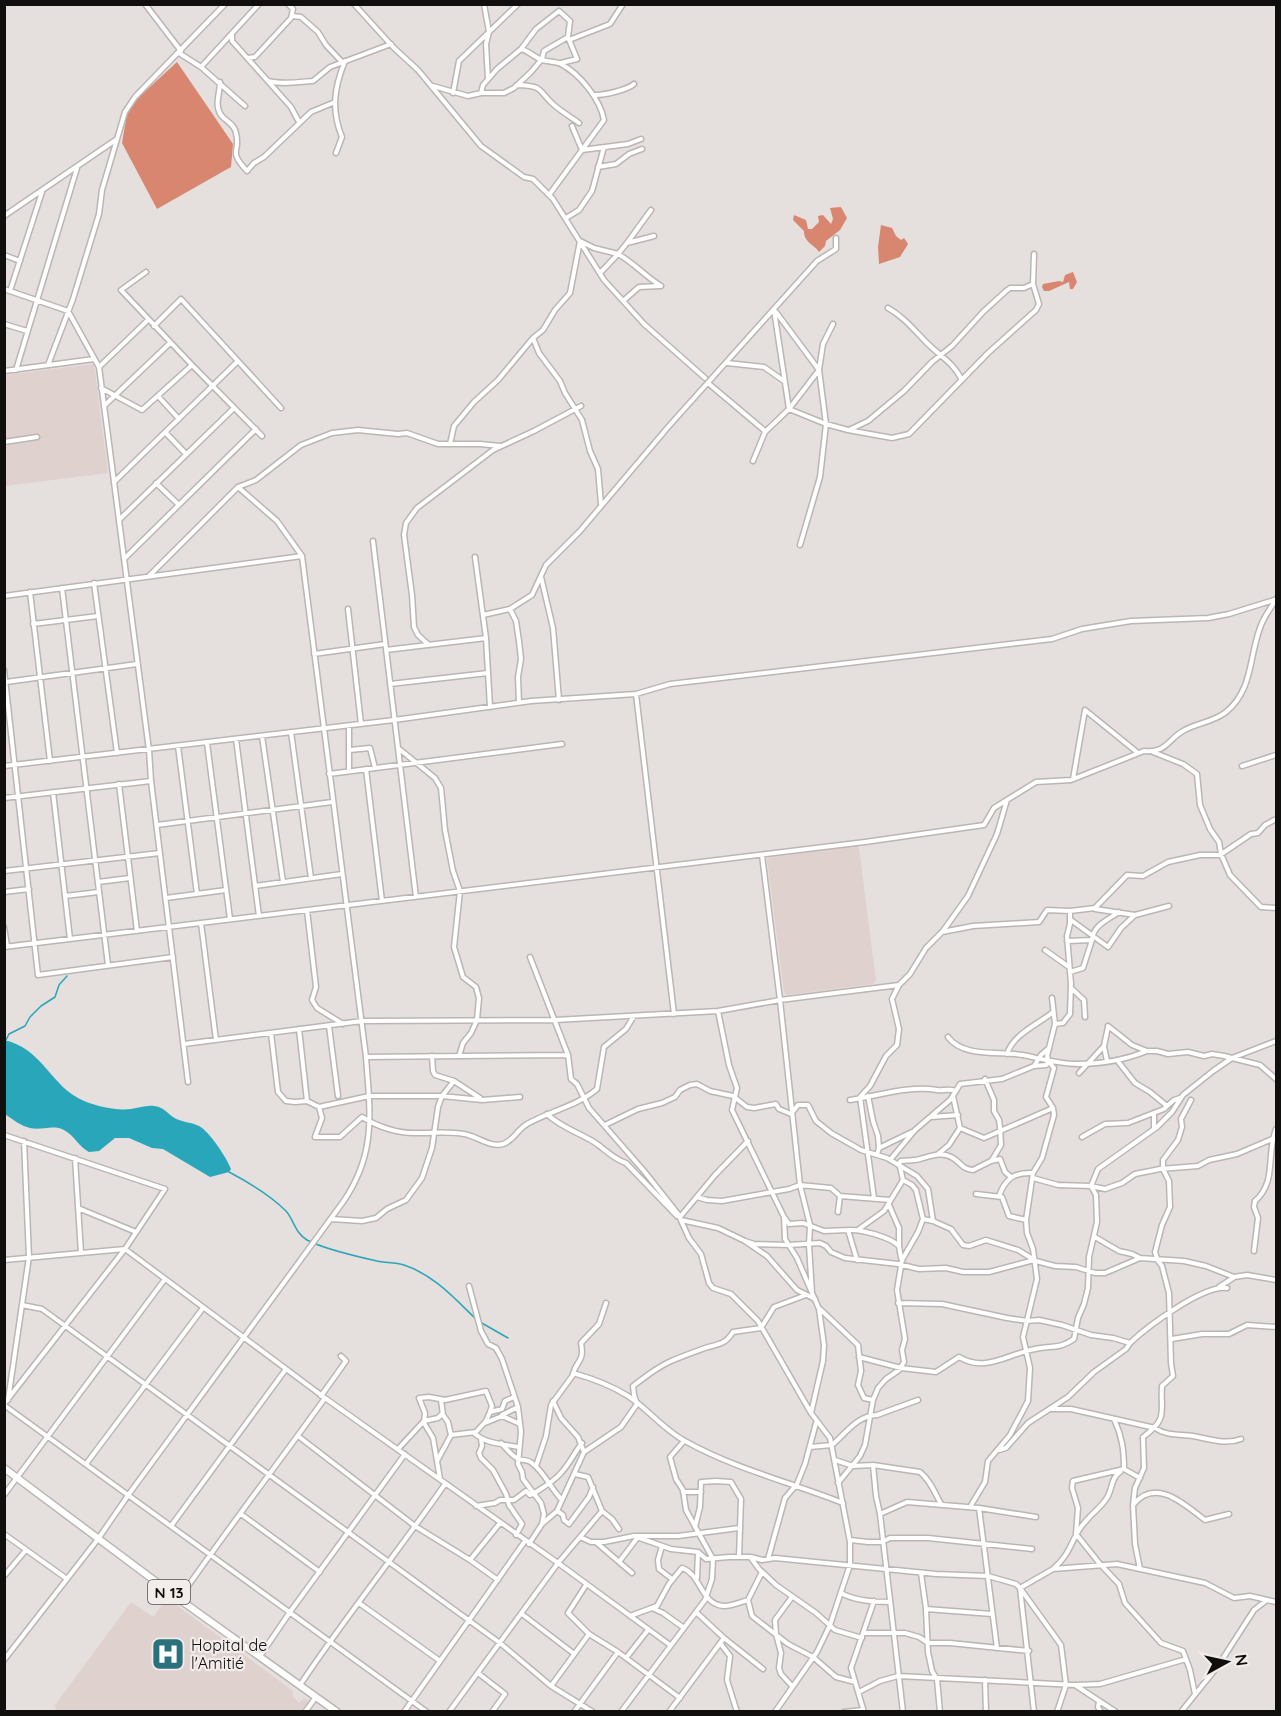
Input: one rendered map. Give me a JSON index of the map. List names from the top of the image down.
{
  "streets": {
    "main road": ["N 13"]
  },
  "places": {
    "hospital": ["Hopital de l'Amitié"]
  },
  "north": "right"
}
